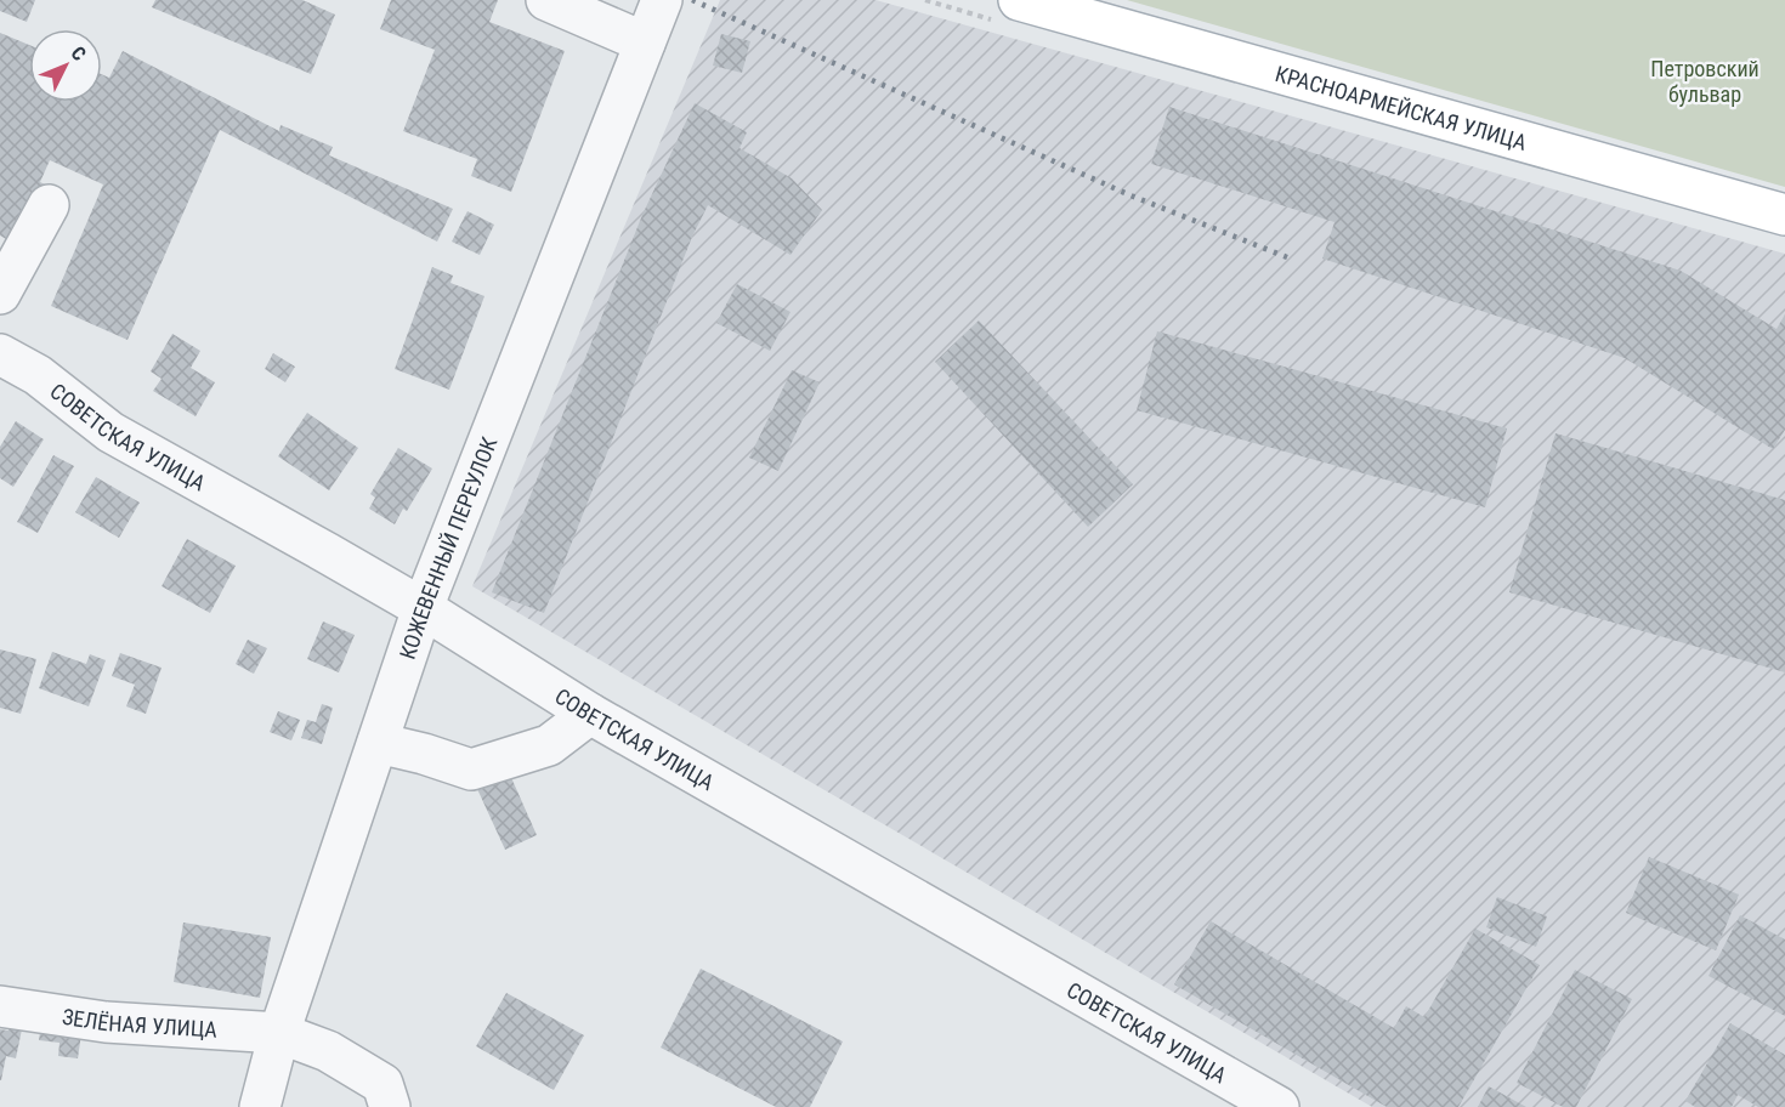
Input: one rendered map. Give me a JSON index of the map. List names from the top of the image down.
{
  "streets": {
    "main road": ["КРАСНОАРМЕЙСКАЯ УЛИЦА"],
    "street": ["СОВЕТСКАЯ УЛИЦА", "КОЖЕВЕННЫЙ ПЕРЕУЛОК", "ЗЕЛЁНАЯ УЛИЦА"]
  },
  "crossings": [
    ["СОВЕТСКАЯ УЛИЦА", "КОЖЕВЕННЫЙ ПЕРЕУЛОК"],
    ["КОЖЕВЕННЫЙ ПЕРЕУЛОК", "ЗЕЛЁНАЯ УЛИЦА"]
  ],
  "parks": ["Петровский бульвар"],
  "north": "top right"
}
